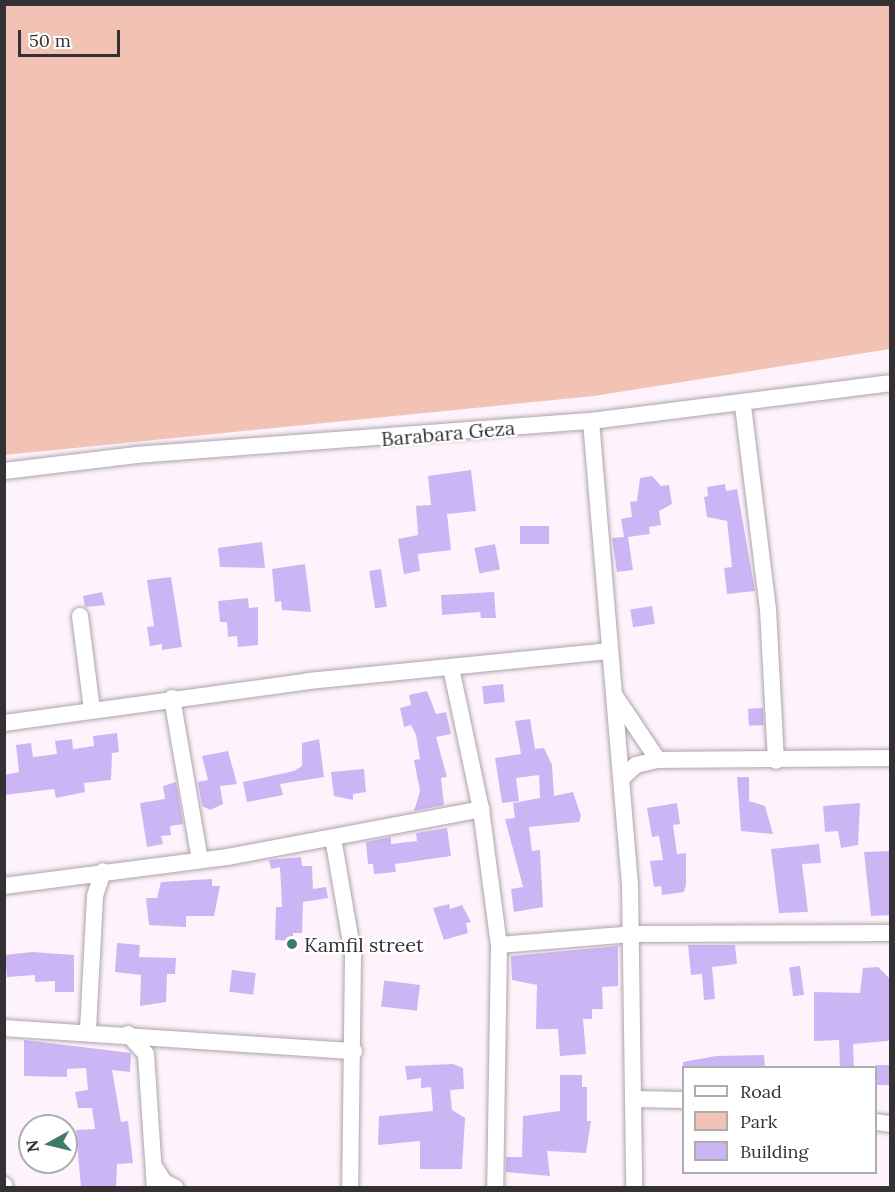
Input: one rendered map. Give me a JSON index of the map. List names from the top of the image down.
{
  "streets": {
    "street": ["Barabara Geza"]
  },
  "places": ["Kamfil street"],
  "legend": ["Road", "Park", "Building"],
  "scale_bar": "50 m",
  "north": "left"
}
